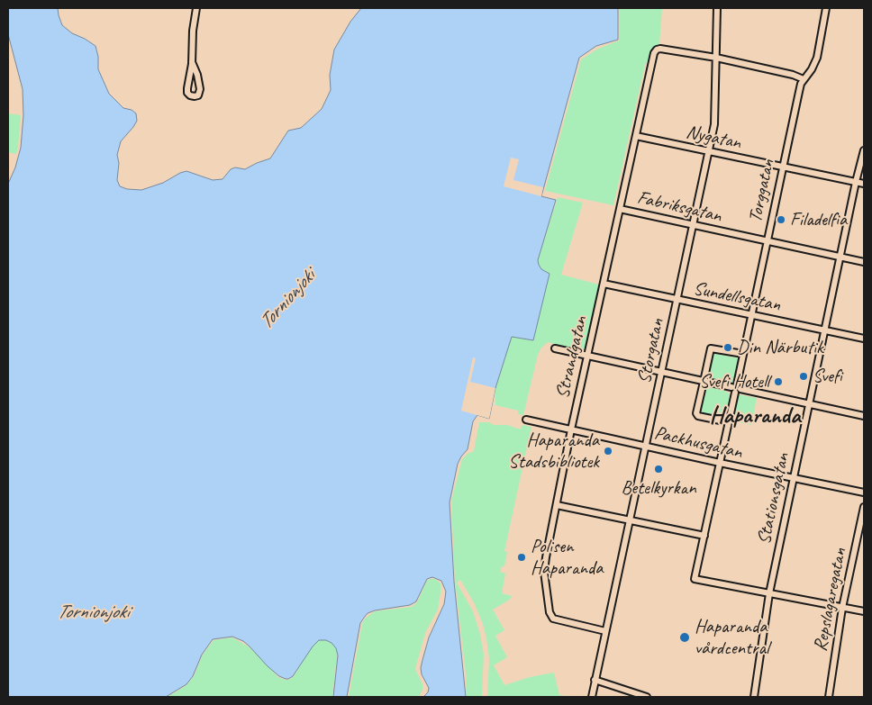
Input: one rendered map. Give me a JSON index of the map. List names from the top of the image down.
{
  "streets": {
    "street": [
      "Nygatan",
      "Torggatan",
      "Fabriksgatan",
      "Sundellsgatan",
      "Storgatan",
      "Strandgatan",
      "Packhusgatan",
      "Stationsgatan",
      "Repslagaregatan"
    ]
  },
  "crossings": [
    ["Nygatan", "Torggatan"],
    ["Nygatan", "Storgatan"],
    ["Nygatan", "Strandgatan"],
    ["Nygatan", "Stationsgatan"],
    ["Torggatan", "Fabriksgatan"],
    ["Torggatan", "Sundellsgatan"],
    ["Torggatan", "Packhusgatan"],
    ["Torggatan", "Stationsgatan"],
    ["Fabriksgatan", "Storgatan"],
    ["Fabriksgatan", "Strandgatan"],
    ["Fabriksgatan", "Stationsgatan"],
    ["Sundellsgatan", "Storgatan"],
    ["Sundellsgatan", "Strandgatan"],
    ["Sundellsgatan", "Stationsgatan"],
    ["Storgatan", "Strandgatan"],
    ["Storgatan", "Packhusgatan"],
    ["Strandgatan", "Packhusgatan"],
    ["Packhusgatan", "Stationsgatan"]
  ],
  "districts": ["Haparanda"],
  "water": ["Tornionjoki"],
  "places": [
    "Filadelfia",
    "Din Närbutik",
    "Svefi",
    "Svefi Hotell",
    "Haparanda Stadsbibliotek",
    "Betelkyrkan",
    "Polisen Haparanda",
    "Haparanda vårdcentral"
  ]
}
